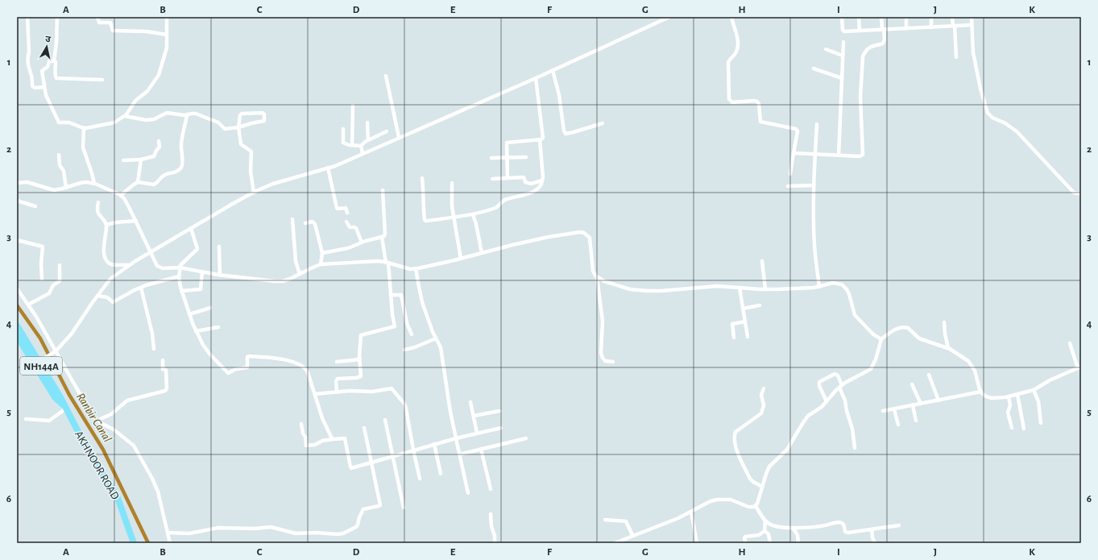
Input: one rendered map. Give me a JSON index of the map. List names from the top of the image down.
{
  "streets": {
    "highway": ["NH144A", "AKHNOOR ROAD"]
  },
  "water": ["Ranbir Canal"],
  "north": "top",
  "grid": {
    "columns": [
      "A",
      "B",
      "C",
      "D",
      "E",
      "F",
      "G",
      "H",
      "I",
      "J",
      "K"
    ],
    "rows": [
      "1",
      "2",
      "3",
      "4",
      "5",
      "6"
    ]
  }
}
